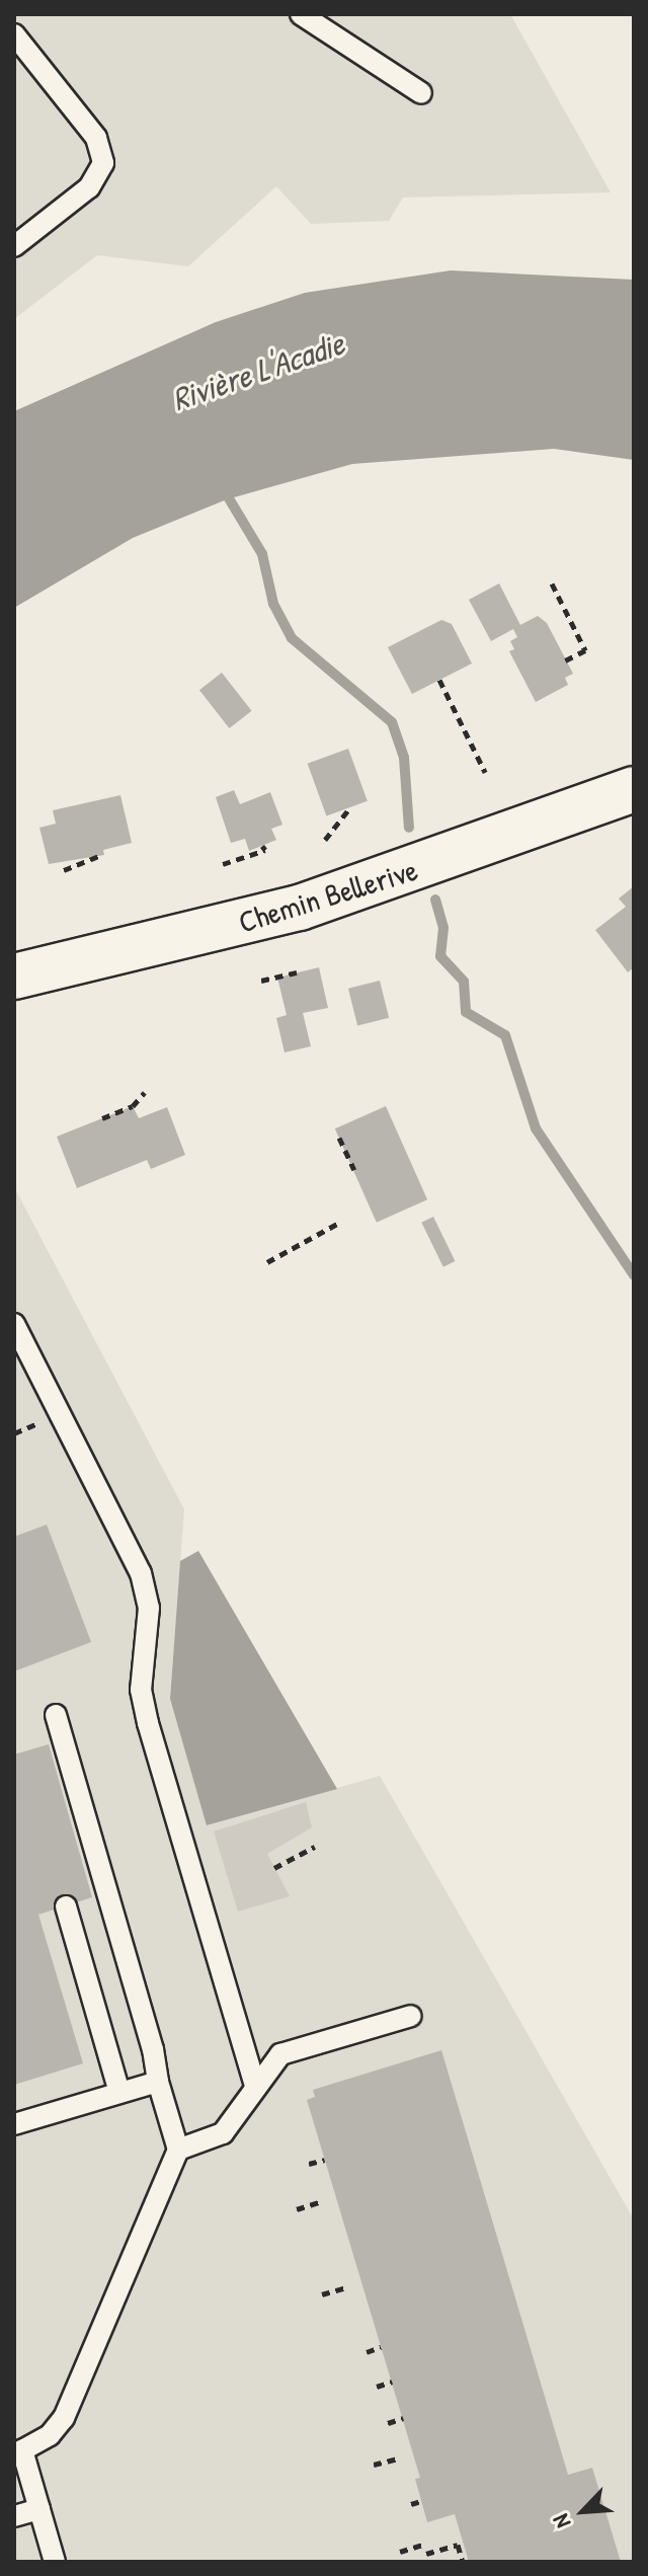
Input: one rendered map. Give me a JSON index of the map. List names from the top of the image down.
{
  "streets": {
    "street": ["Chemin Bellerive"]
  },
  "water": ["Rivière L'Acadie"],
  "north": "bottom left"
}
